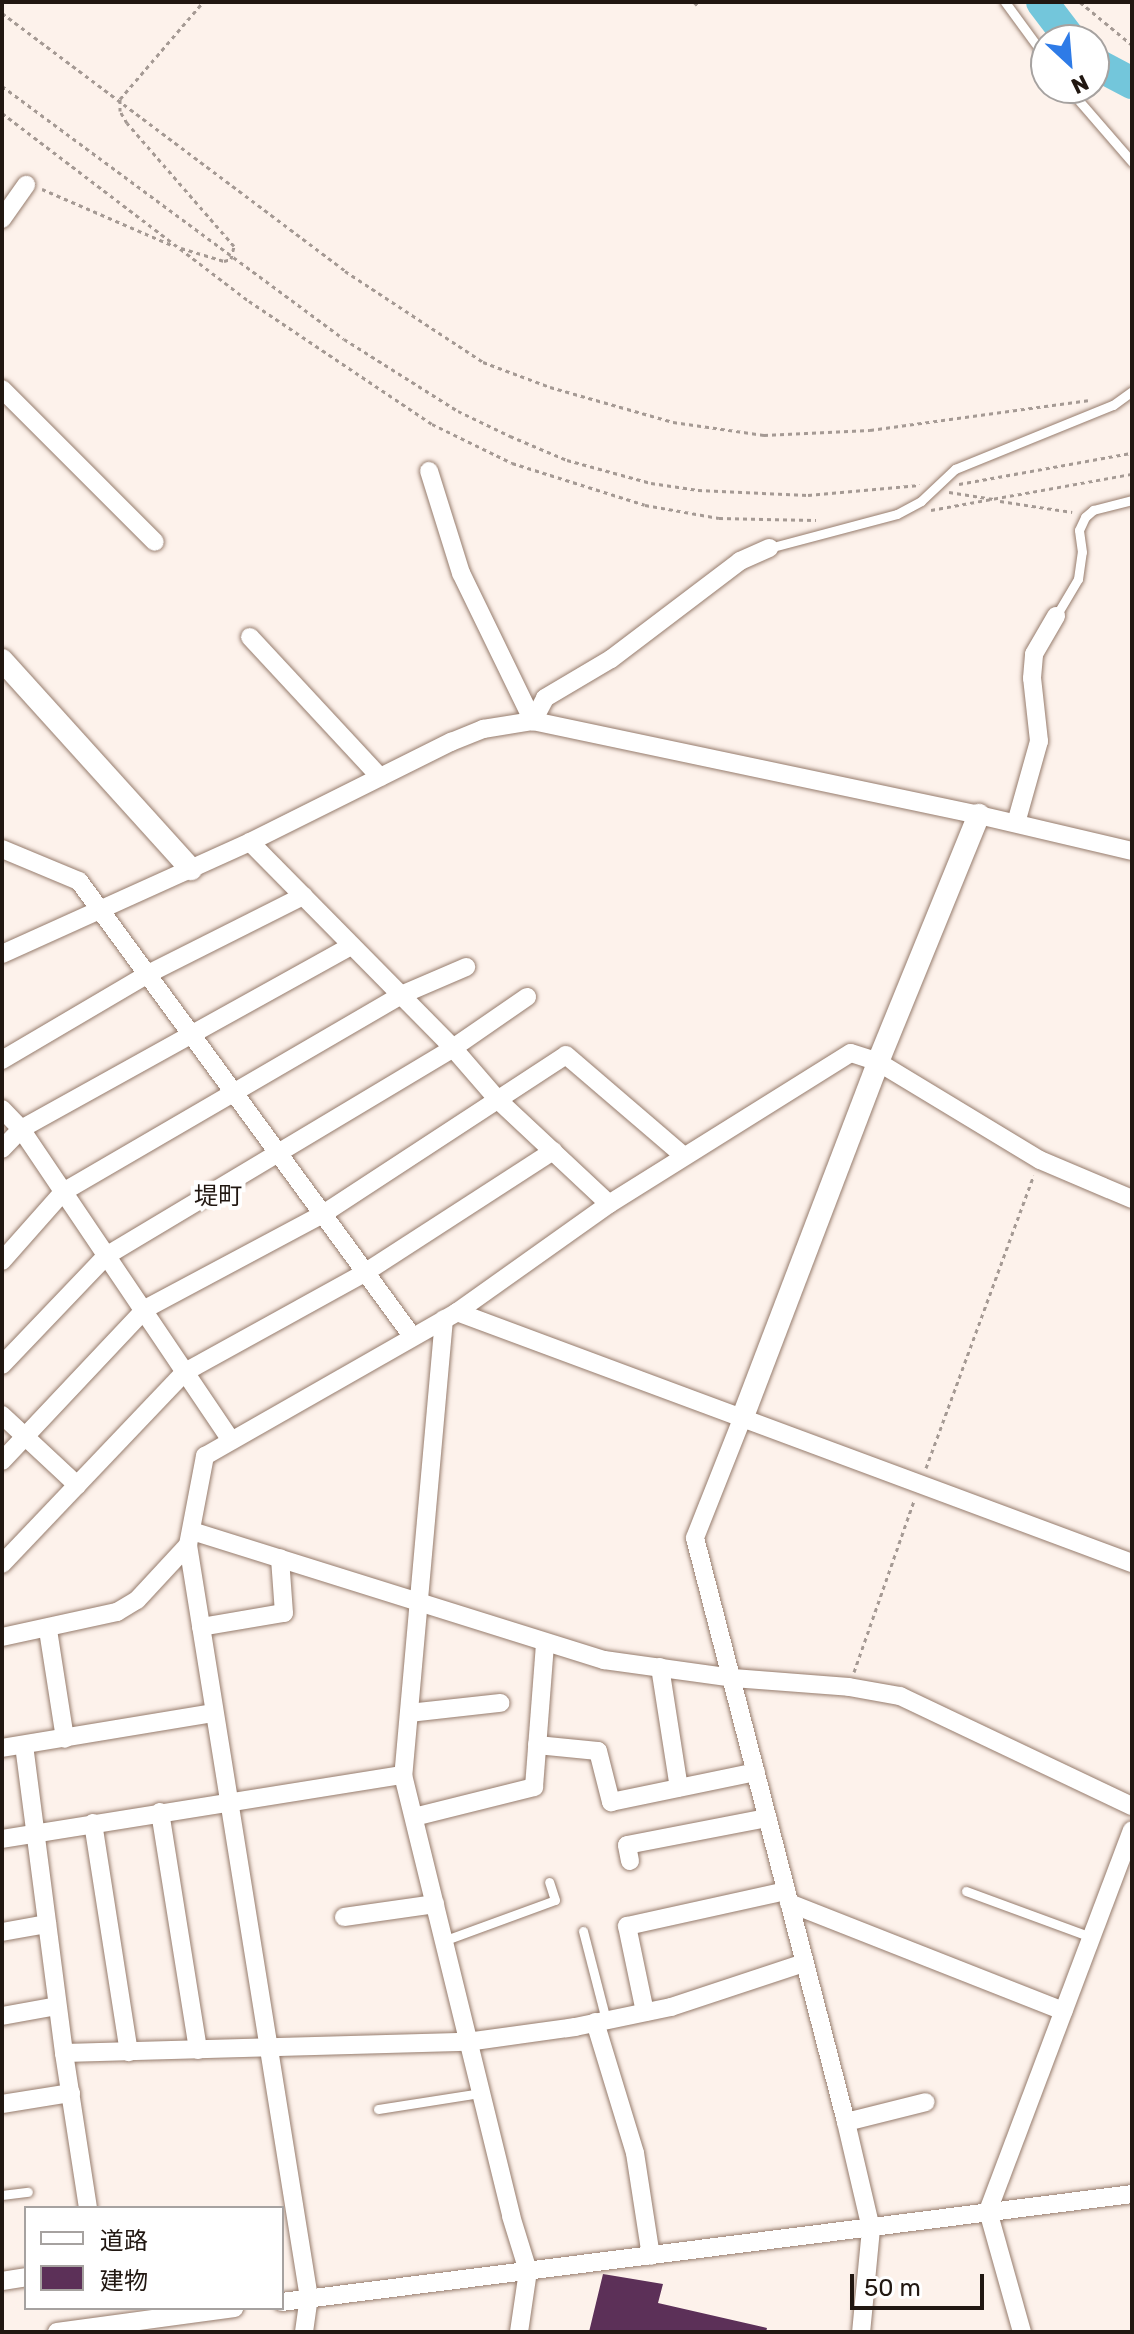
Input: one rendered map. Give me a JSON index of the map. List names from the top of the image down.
{
  "districts": ["堤町"],
  "legend": ["道路", "建物"],
  "scale_bar": "50 m",
  "north": "bottom right"
}
